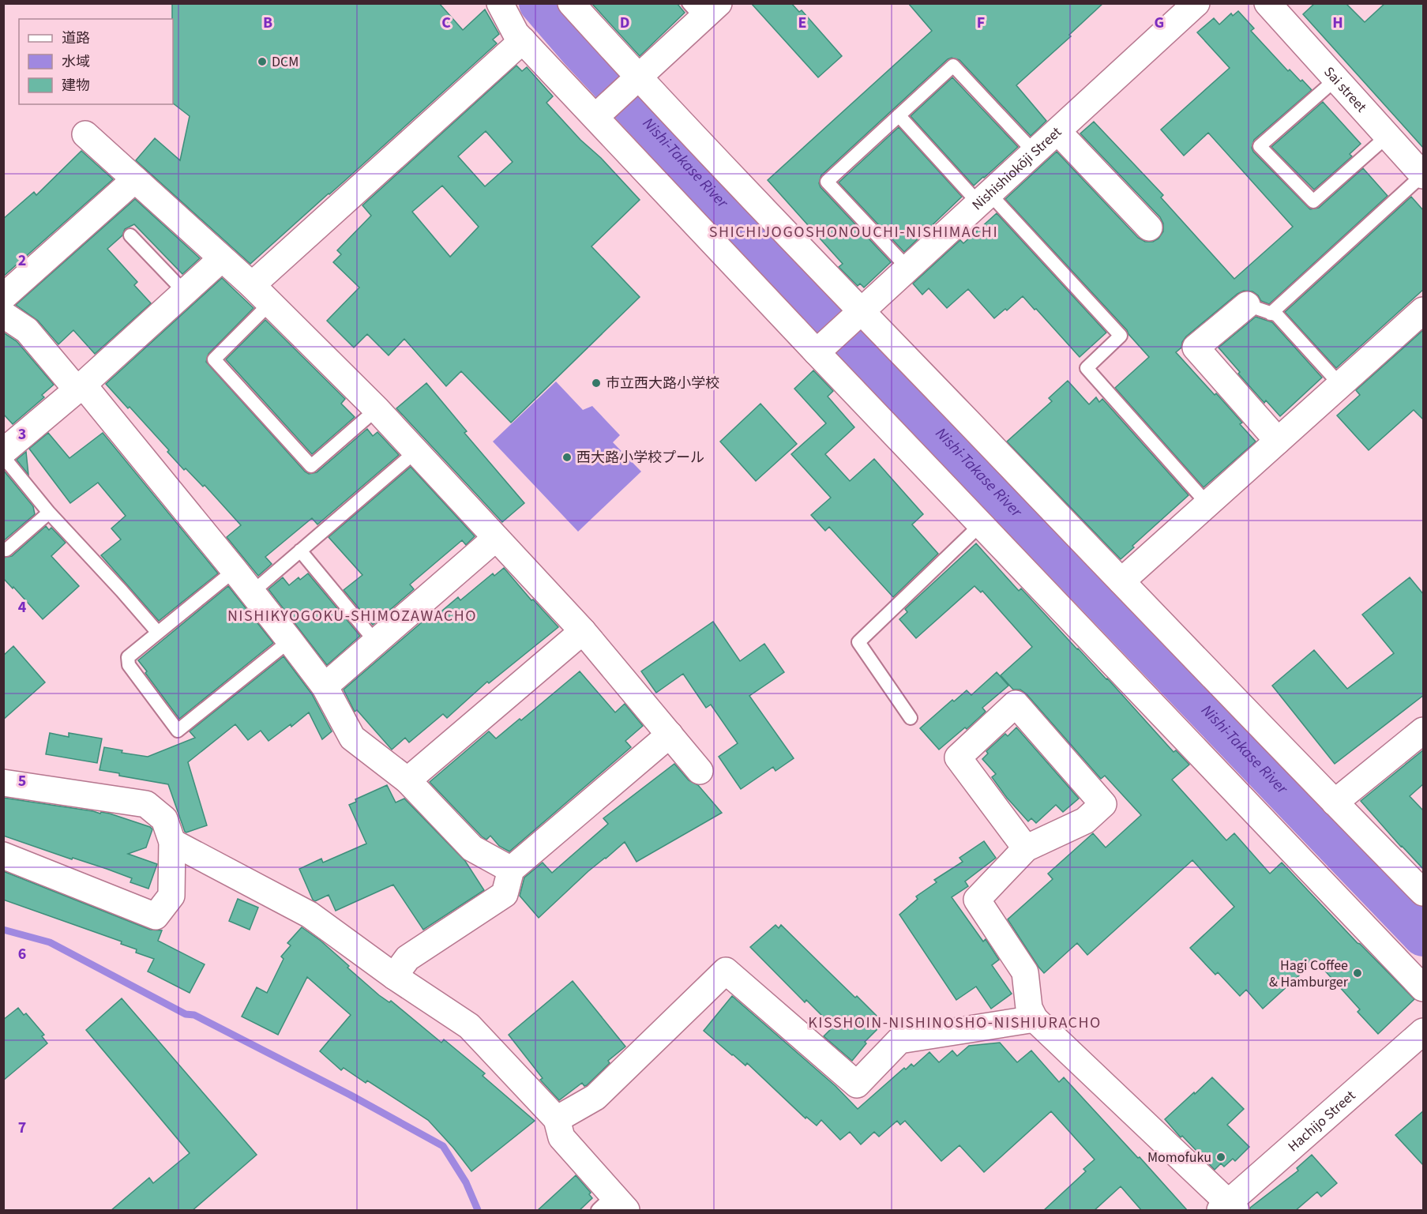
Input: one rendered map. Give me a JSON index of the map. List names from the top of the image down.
{
  "streets": {
    "street": ["Sai street", "Nishishiokōji Street", "Hachijo Street"]
  },
  "districts": ["SHICHIJOGOSHONOUCHI-NISHIMACHI", "NISHIKYOGOKU-SHIMOZAWACHO", "KISSHOIN-NISHINOSHO-NISHIURACHO"],
  "water": ["Nishi-Takase River"],
  "places": [
    "DCM",
    "市立西大路小学校",
    "西大路小学校プール",
    "Hagi Coffee & Hamburger",
    "Momofuku"
  ],
  "legend": ["道路", "水域", "建物"],
  "grid": {
    "columns": [
      "B",
      "C",
      "D",
      "E",
      "F",
      "G",
      "H"
    ],
    "rows": [
      "2",
      "3",
      "4",
      "5",
      "6",
      "7"
    ]
  }
}
